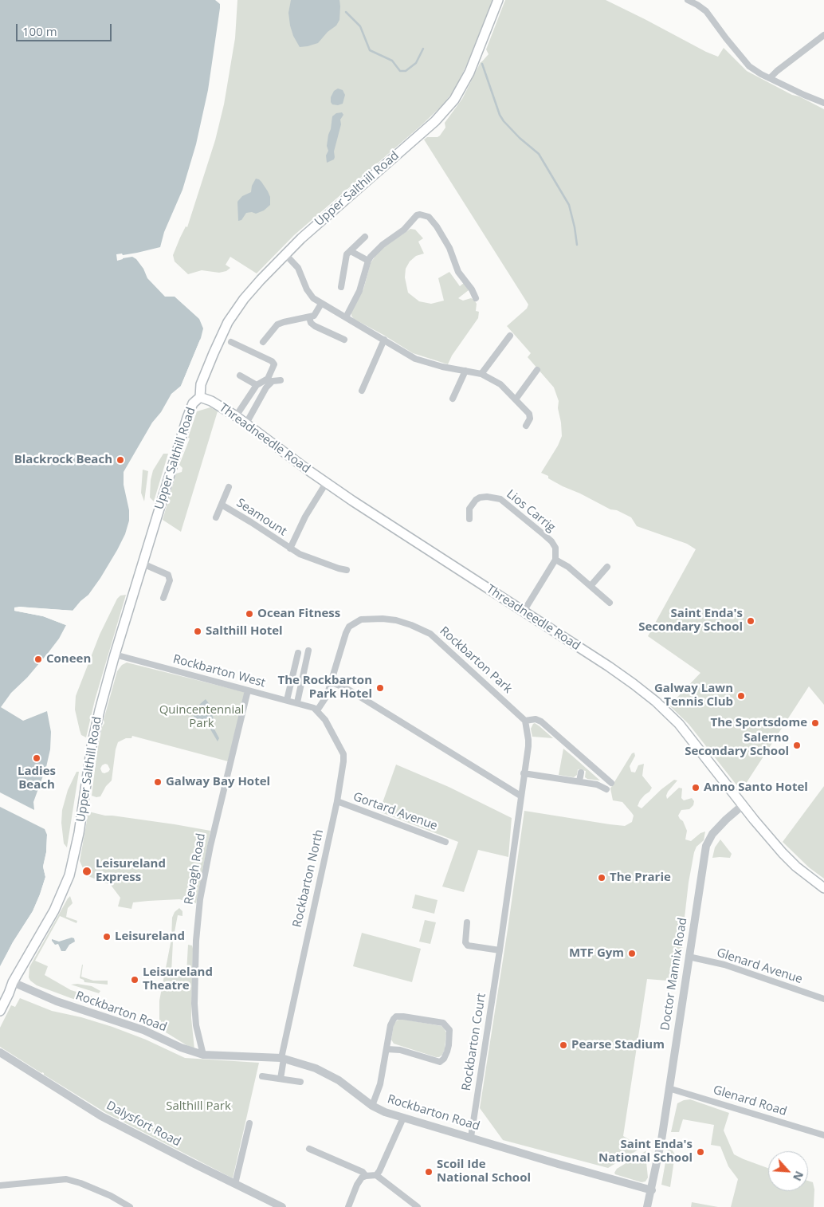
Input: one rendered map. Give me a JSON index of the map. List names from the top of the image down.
{
  "streets": {
    "main road": ["Upper Salthill Road", "Threadneedle Road"],
    "street": [
      "Lios Carrig",
      "Seamount",
      "Rockbarton Park",
      "Rockbarton West",
      "Gortard Avenue",
      "Revagh Road",
      "Rockbarton North",
      "Glenard Avenue",
      "Doctor Mannix Road",
      "Rockbarton Road",
      "Rockbarton Court",
      "Glenard Road",
      "Dalysfort Road"
    ]
  },
  "crossings": [
    ["Upper Salthill Road", "Threadneedle Road"],
    ["Upper Salthill Road", "Rockbarton West"],
    ["Upper Salthill Road", "Rockbarton Road"],
    ["Threadneedle Road", "Seamount"],
    ["Threadneedle Road", "Doctor Mannix Road"],
    ["Rockbarton Park", "Rockbarton West"],
    ["Rockbarton Park", "Rockbarton North"],
    ["Rockbarton West", "Revagh Road"],
    ["Rockbarton West", "Rockbarton North"],
    ["Gortard Avenue", "Rockbarton North"],
    ["Revagh Road", "Rockbarton Road"],
    ["Rockbarton North", "Rockbarton Road"],
    ["Glenard Avenue", "Doctor Mannix Road"],
    ["Doctor Mannix Road", "Rockbarton Road"],
    ["Doctor Mannix Road", "Glenard Road"],
    ["Rockbarton Road", "Rockbarton Court"]
  ],
  "parks": ["Quincentennial Park", "Salthill Park"],
  "places": [
    "Blackrock Beach",
    "Ocean Fitness",
    "Saint Enda's Secondary School",
    "Salthill Hotel",
    "Coneen",
    "The Rockbarton Park Hotel",
    "Galway Lawn Tennis Club",
    "The Sportsdome",
    "Salerno Secondary School",
    "Ladies Beach",
    "Galway Bay Hotel",
    "Anno Santo Hotel",
    "Leisureland Express",
    "The Prarie",
    "Leisureland",
    "MTF Gym",
    "Leisureland Theatre",
    "Pearse Stadium",
    "Saint Enda's National School",
    "Scoil Ide National School"
  ],
  "scale_bar": "100 m",
  "north": "bottom right"
}
